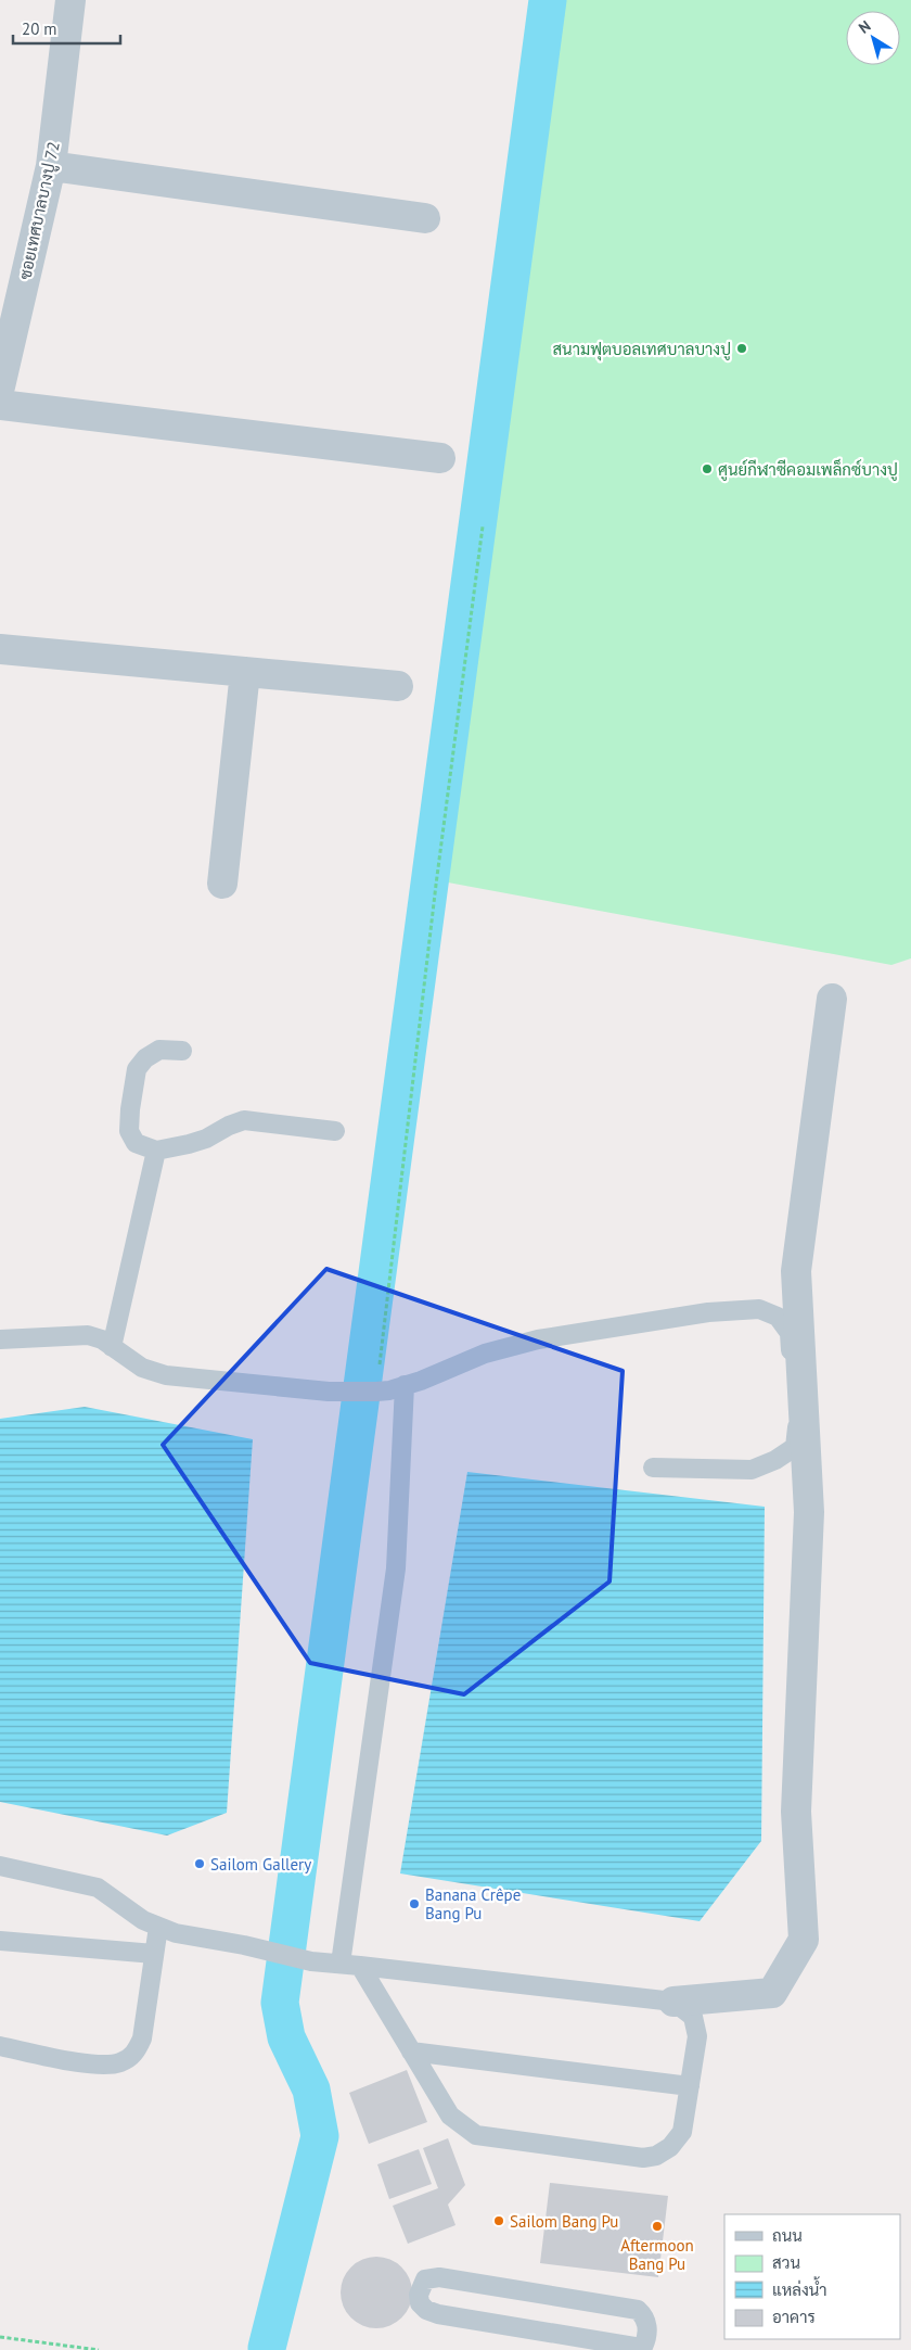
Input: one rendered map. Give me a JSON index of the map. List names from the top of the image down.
{
  "streets": {
    "street": ["ซอยเทศบาลบางปู 72"]
  },
  "places": [
    "สนามฟุตบอลเทศบาลบางปู",
    "ศูนย์กีฬาซีคอมเพล็กซ์บางปู",
    "Sailom Gallery",
    "Banana Crêpe Bang Pu",
    "Sailom Bang Pu",
    "Aftermoon Bang Pu"
  ],
  "legend": [
    "ถนน",
    "สวน",
    "แหล่งน้ำ",
    "อาคาร"
  ],
  "scale_bar": "20 m",
  "north": "top left"
}
